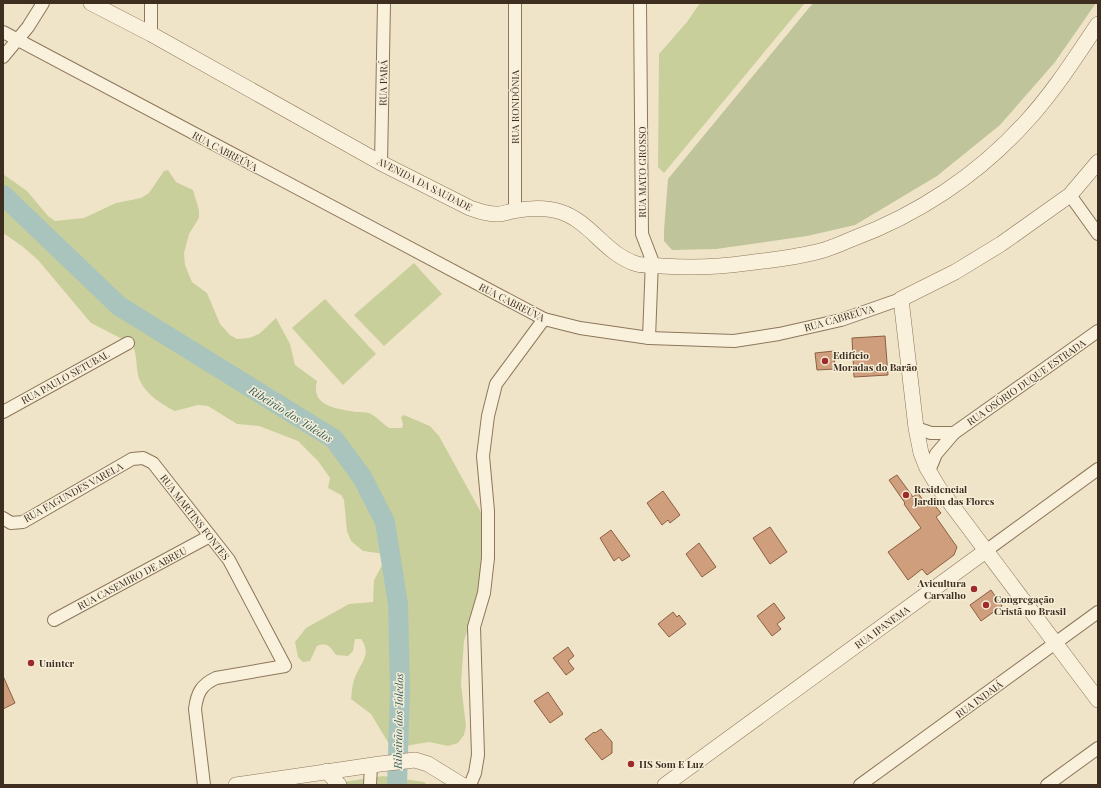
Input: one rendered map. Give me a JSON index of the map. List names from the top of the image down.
{
  "streets": {
    "street": [
      "RUA PARÁ",
      "RUA RONDÔNIA",
      "RUA CABREÚVA",
      "RUA MATO GROSSO",
      "AVENIDA DA SAUDADE",
      "RUA PAULO SETUBAL",
      "RUA OSÓRIO DUQUE ESTRADA",
      "RUA FAGUNDES VARELA",
      "RUA MARTINS FONTES",
      "RUA CASEMIRO DE ABREU",
      "RUA IPANEMA",
      "RUA INDAIÁ"
    ]
  },
  "crossings": [
    ["RUA PARÁ", "AVENIDA DA SAUDADE"],
    ["RUA RONDÔNIA", "AVENIDA DA SAUDADE"],
    ["RUA CABREÚVA", "RUA MATO GROSSO"],
    ["RUA MATO GROSSO", "AVENIDA DA SAUDADE"],
    ["RUA FAGUNDES VARELA", "RUA MARTINS FONTES"],
    ["RUA MARTINS FONTES", "RUA CASEMIRO DE ABREU"]
  ],
  "water": ["Ribeirão dos Toledos"],
  "places": [
    "Edifício Moradas do Barão",
    "Residencial Jardim das Flores",
    "Avicultura Carvalho",
    "Congregação Cristã no Brasil",
    "Uninter",
    "HS Som E Luz"
  ]
}
